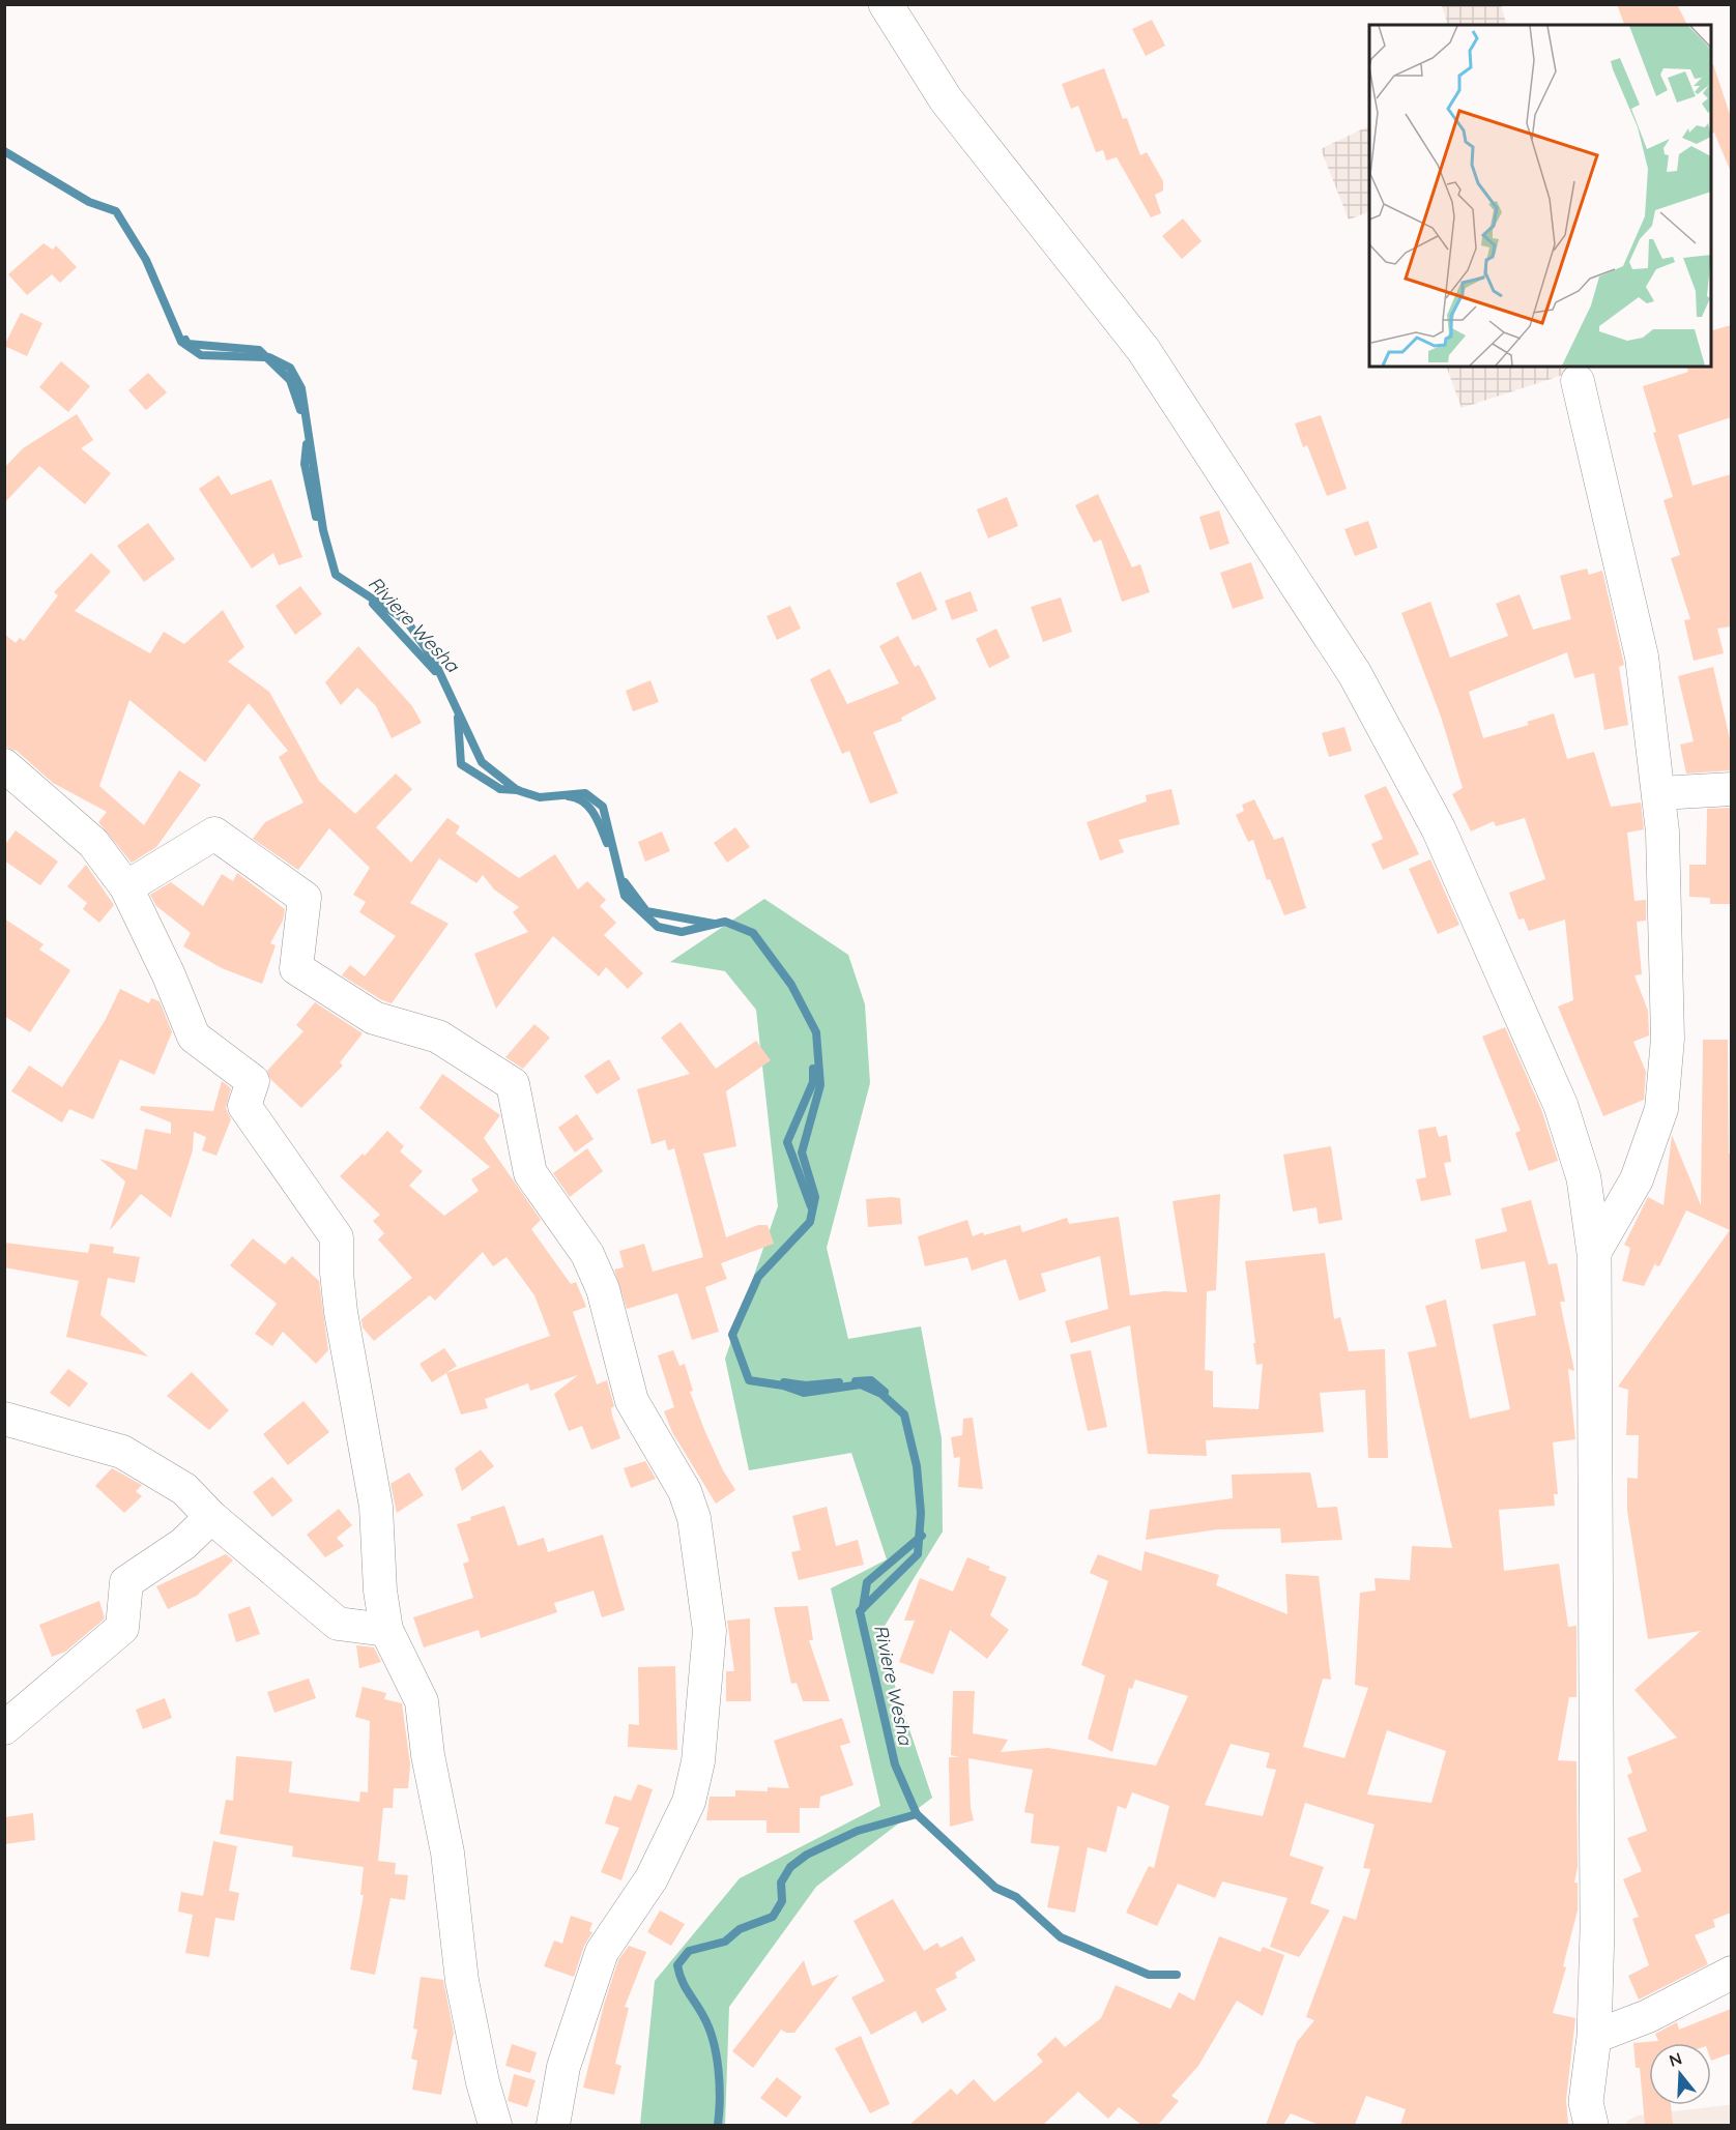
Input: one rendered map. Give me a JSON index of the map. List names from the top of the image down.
{
  "water": ["Riviere Wesha"],
  "north": "top"
}
